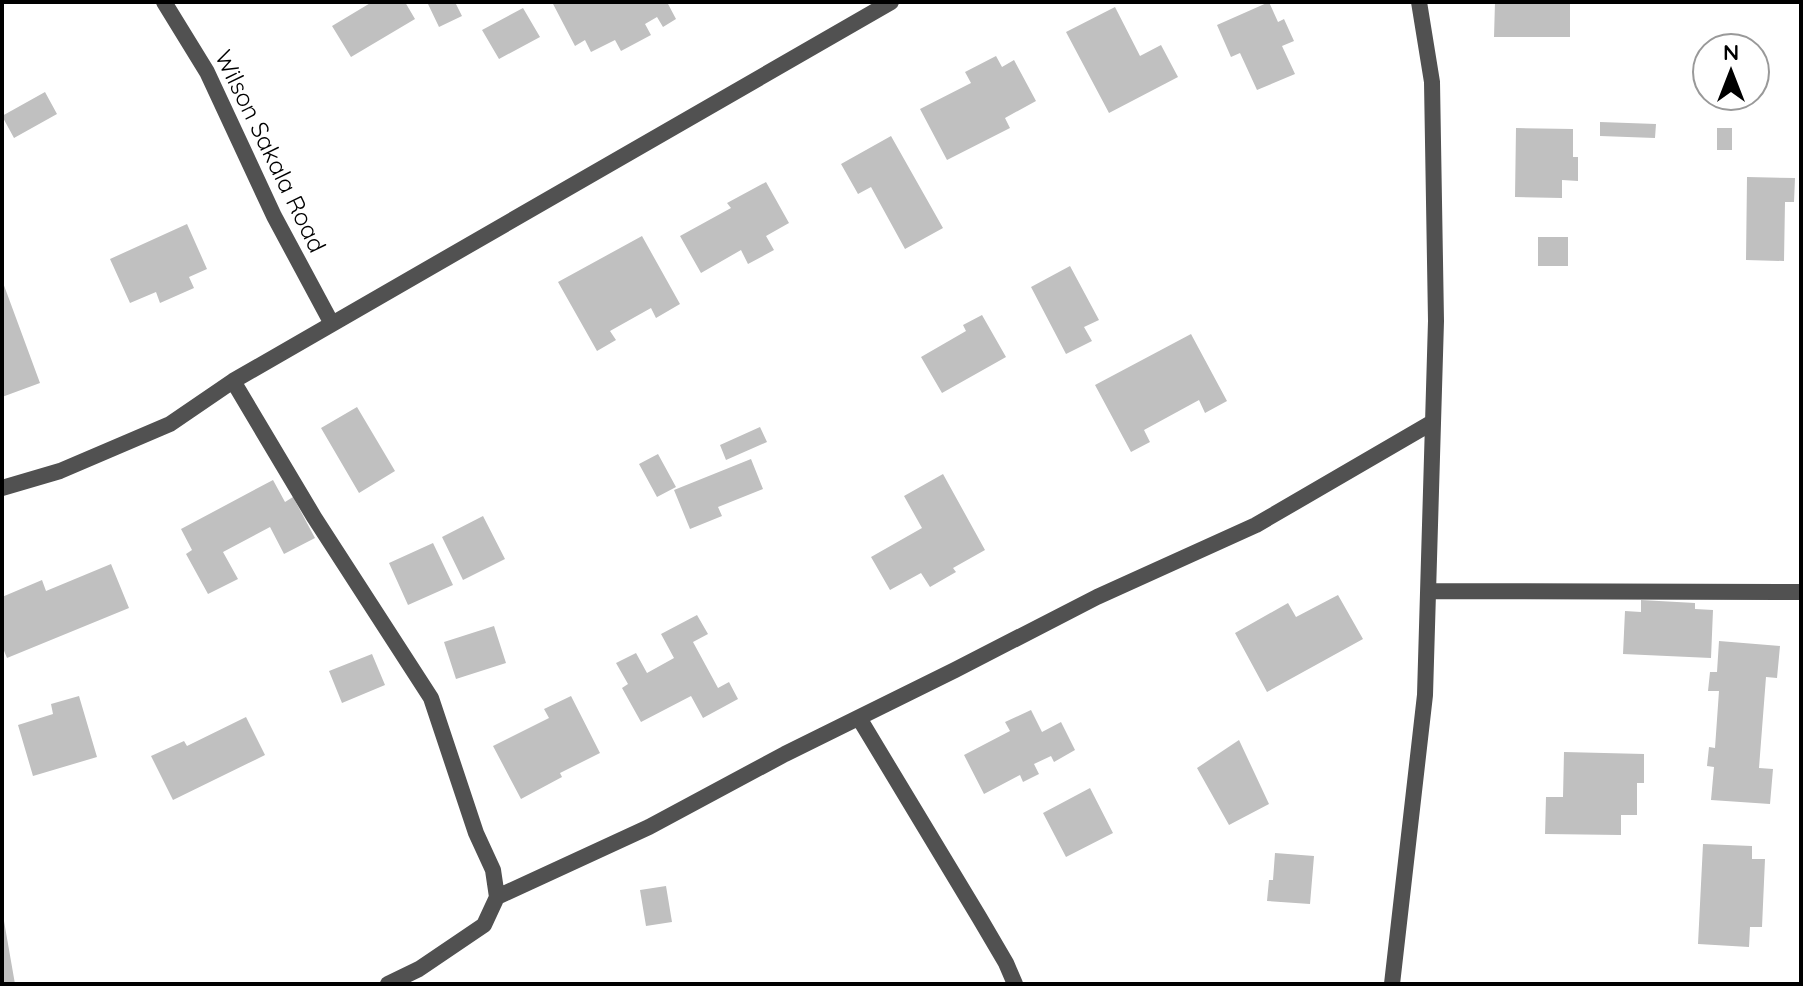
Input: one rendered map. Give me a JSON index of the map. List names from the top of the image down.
{
  "streets": {
    "street": ["Wilson Sakala Road"]
  },
  "north": "top"
}
